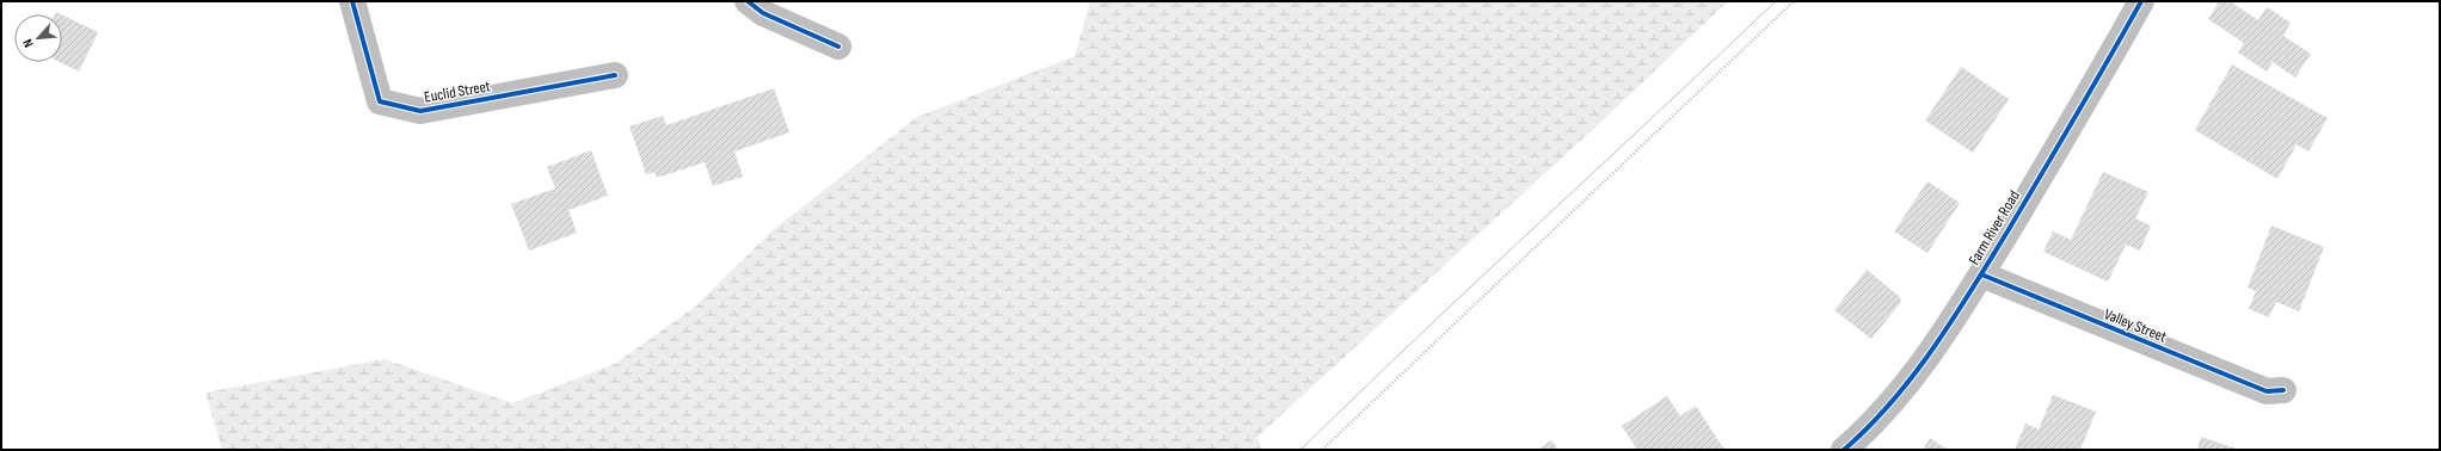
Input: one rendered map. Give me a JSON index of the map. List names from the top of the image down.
{
  "streets": {
    "street": ["Euclid Street", "Farm River Road", "Valley Street"]
  },
  "crossings": [
    ["Farm River Road", "Valley Street"]
  ],
  "north": "bottom left"
}
